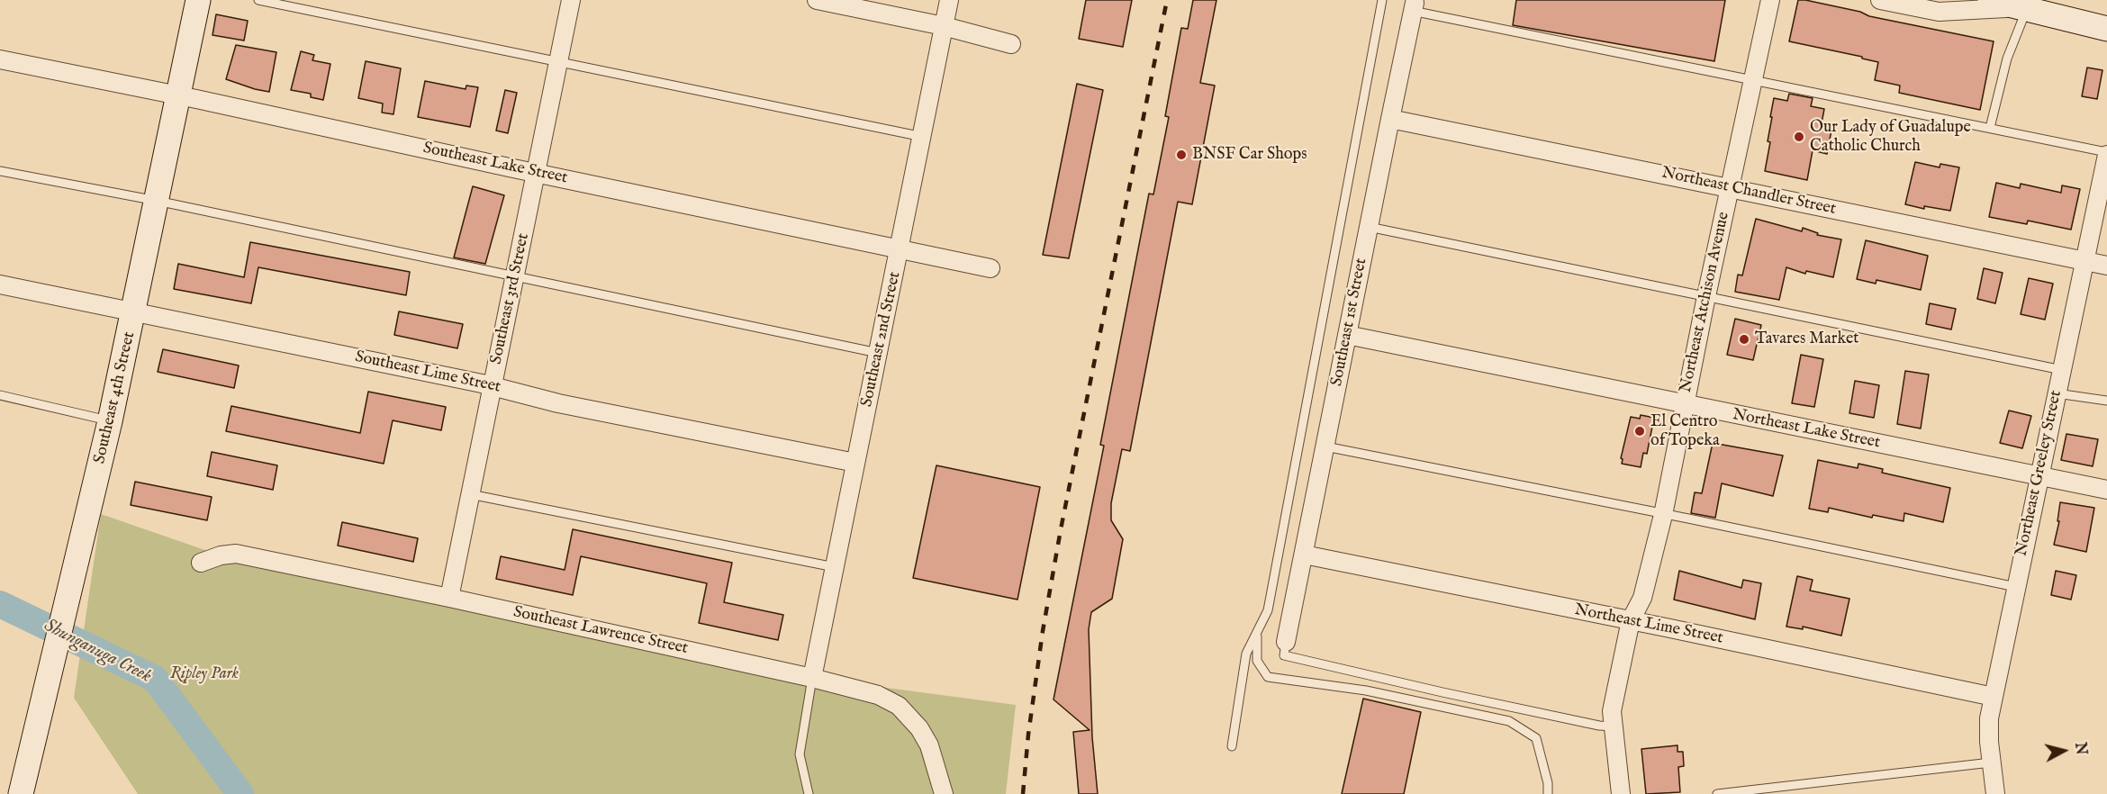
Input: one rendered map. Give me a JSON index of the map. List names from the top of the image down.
{
  "streets": {
    "street": [
      "Southeast Lake Street",
      "Northeast Chandler Street",
      "Southeast 3rd Street",
      "Northeast Atchison Avenue",
      "Southeast 1st Street",
      "Southeast 2nd Street",
      "Southeast Lime Street",
      "Southeast 4th Street",
      "Northeast Lake Street",
      "Northeast Greeley Street",
      "Northeast Lime Street",
      "Southeast Lawrence Street"
    ]
  },
  "crossings": [
    ["Southeast Lake Street", "Southeast 3rd Street"],
    ["Southeast Lake Street", "Southeast 2nd Street"],
    ["Southeast Lake Street", "Southeast 4th Street"],
    ["Northeast Chandler Street", "Northeast Atchison Avenue"],
    ["Northeast Chandler Street", "Southeast 1st Street"],
    ["Northeast Chandler Street", "Northeast Greeley Street"],
    ["Southeast 3rd Street", "Southeast Lime Street"],
    ["Southeast 3rd Street", "Southeast Lawrence Street"],
    ["Northeast Atchison Avenue", "Northeast Lake Street"],
    ["Northeast Atchison Avenue", "Northeast Lime Street"],
    ["Southeast 1st Street", "Northeast Lake Street"],
    ["Southeast 1st Street", "Northeast Lime Street"],
    ["Southeast 2nd Street", "Southeast Lime Street"],
    ["Southeast 2nd Street", "Southeast Lawrence Street"],
    ["Southeast Lime Street", "Southeast 4th Street"],
    ["Northeast Lake Street", "Northeast Greeley Street"],
    ["Northeast Greeley Street", "Northeast Lime Street"]
  ],
  "water": ["Shunganuga Creek"],
  "parks": ["Ripley Park"],
  "places": [
    "Our Lady of Guadalupe Catholic Church",
    "BNSF Car Shops",
    "Tavares Market",
    "El Centro of Topeka"
  ],
  "north": "right"
}
